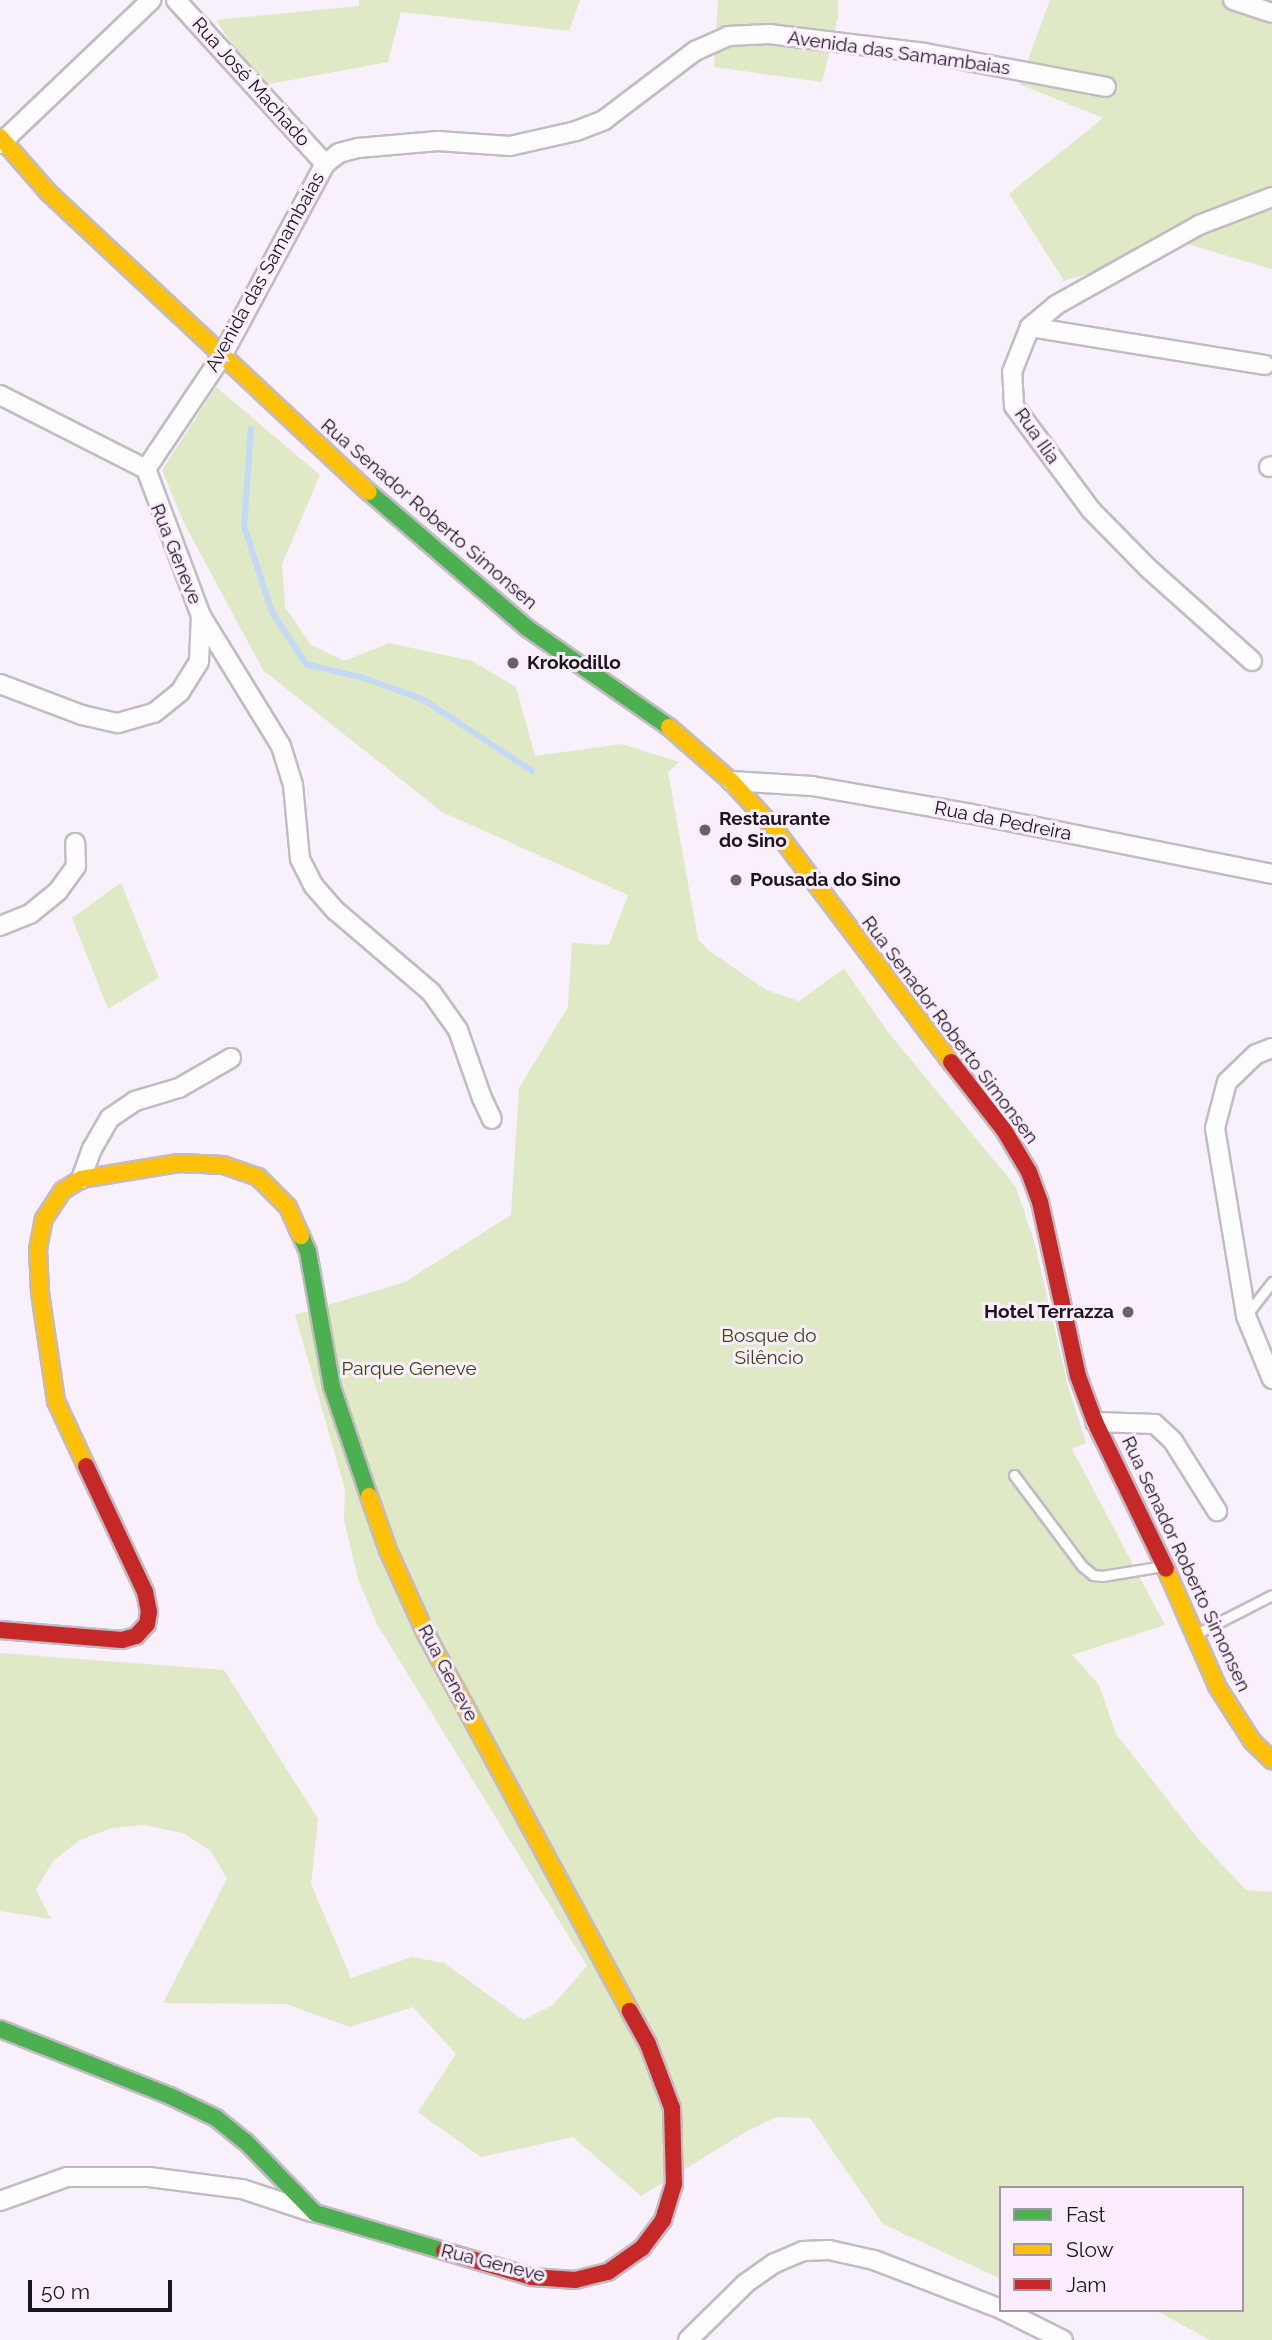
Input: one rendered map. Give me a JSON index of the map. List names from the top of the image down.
{
  "streets": {
    "street": [
      "Avenida das Samambaias",
      "Rua José Machado",
      "Rua Ilia",
      "Rua Senador Roberto Simonsen",
      "Rua Geneve",
      "Rua da Pedreira"
    ]
  },
  "crossings": [
    ["Avenida das Samambaias", "Rua José Machado"],
    ["Avenida das Samambaias", "Rua Senador Roberto Simonsen"],
    ["Avenida das Samambaias", "Rua Geneve"],
    ["Rua Senador Roberto Simonsen", "Rua da Pedreira"]
  ],
  "parks": ["Bosque do Silêncio", "Parque Geneve"],
  "places": [
    "Krokodillo",
    "Restaurante do Sino",
    "Pousada do Sino",
    "Hotel Terrazza"
  ],
  "legend": ["Fast", "Slow", "Jam"],
  "scale_bar": "50 m"
}
